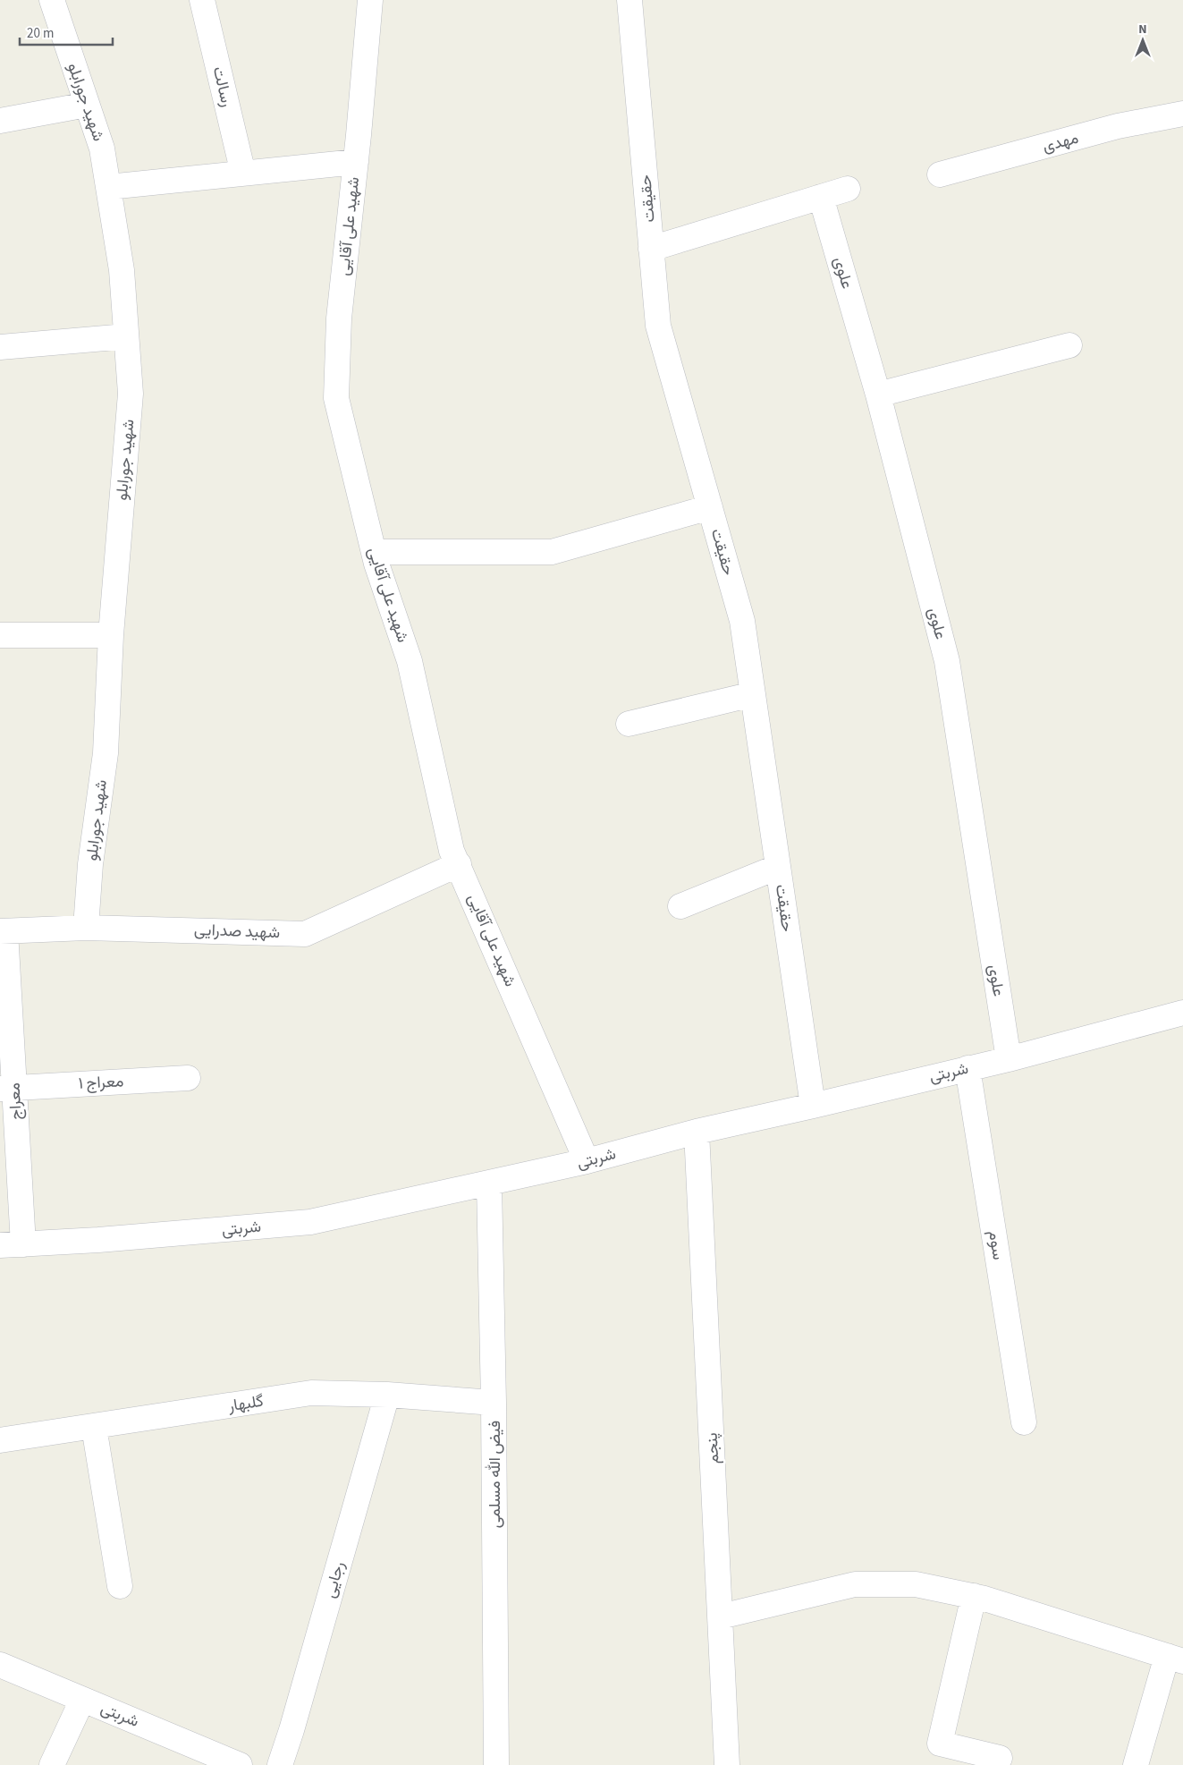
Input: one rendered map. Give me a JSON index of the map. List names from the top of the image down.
{
  "streets": {
    "street": [
      "رسالت",
      "شهید جورابلو",
      "مهدی",
      "حقیقت",
      "شهید علی آقایی",
      "علوی",
      "شهید صدرایی",
      "شربتی",
      "معراج ۱",
      "معراج",
      "سوم",
      "گلبهار",
      "پنجم",
      "فیض الله مسلمی",
      "رجایی"
    ]
  },
  "crossings": [
    ["شهید جورابلو", "شهید صدرایی"],
    ["حقیقت", "شربتی"],
    ["شهید علی آقایی", "شهید صدرایی"],
    ["شهید علی آقایی", "شربتی"],
    ["علوی", "شربتی"],
    ["شهید صدرایی", "معراج"],
    ["شربتی", "معراج"],
    ["شربتی", "سوم"],
    ["شربتی", "پنجم"],
    ["شربتی", "فیض الله مسلمی"],
    ["معراج ۱", "معراج"],
    ["گلبهار", "فیض الله مسلمی"],
    ["گلبهار", "رجایی"]
  ],
  "scale_bar": "20 m",
  "north": "top"
}
